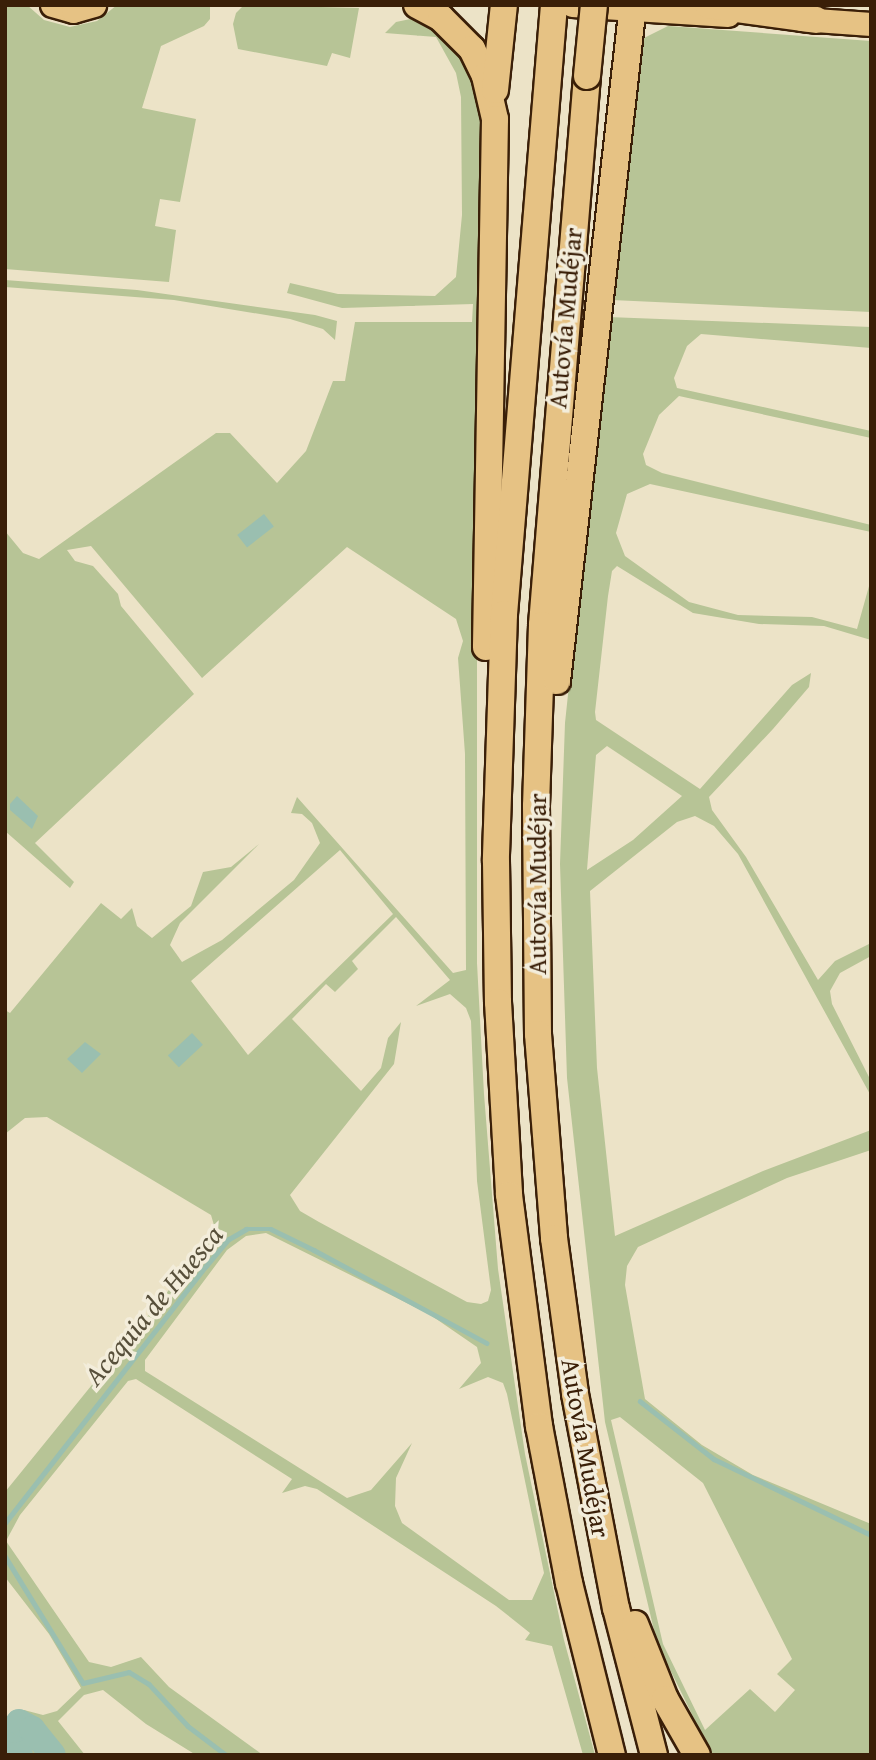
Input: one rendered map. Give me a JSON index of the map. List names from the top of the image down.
{
  "streets": {
    "highway": ["Autovía Mudéjar"]
  },
  "water": ["Acequia de Huesca"]
}
